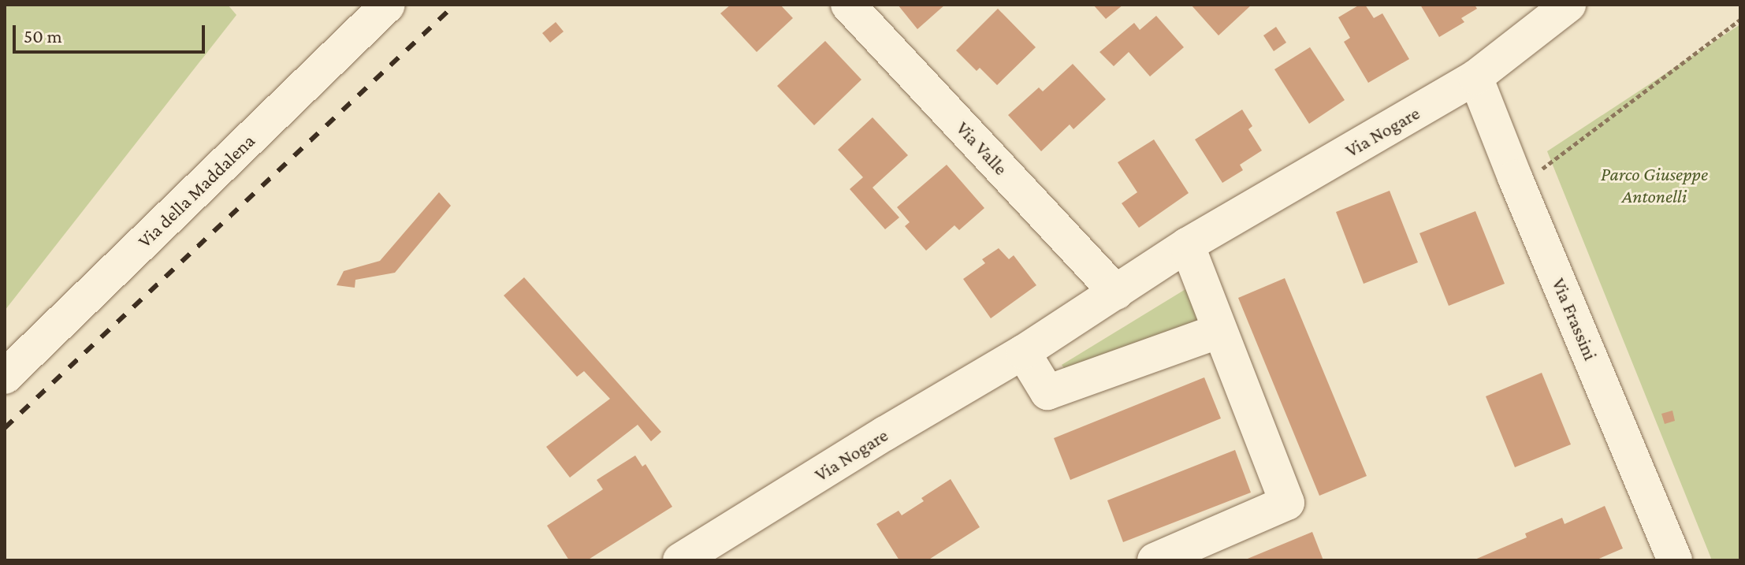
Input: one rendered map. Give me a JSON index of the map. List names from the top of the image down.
{
  "streets": {
    "street": [
      "Via Nogare",
      "Via Valle",
      "Via della Maddalena",
      "Via Frassini"
    ]
  },
  "crossings": [
    ["Via Nogare", "Via Valle"],
    ["Via Nogare", "Via Frassini"]
  ],
  "parks": ["Parco Giuseppe Antonelli"],
  "scale_bar": "50 m"
}
